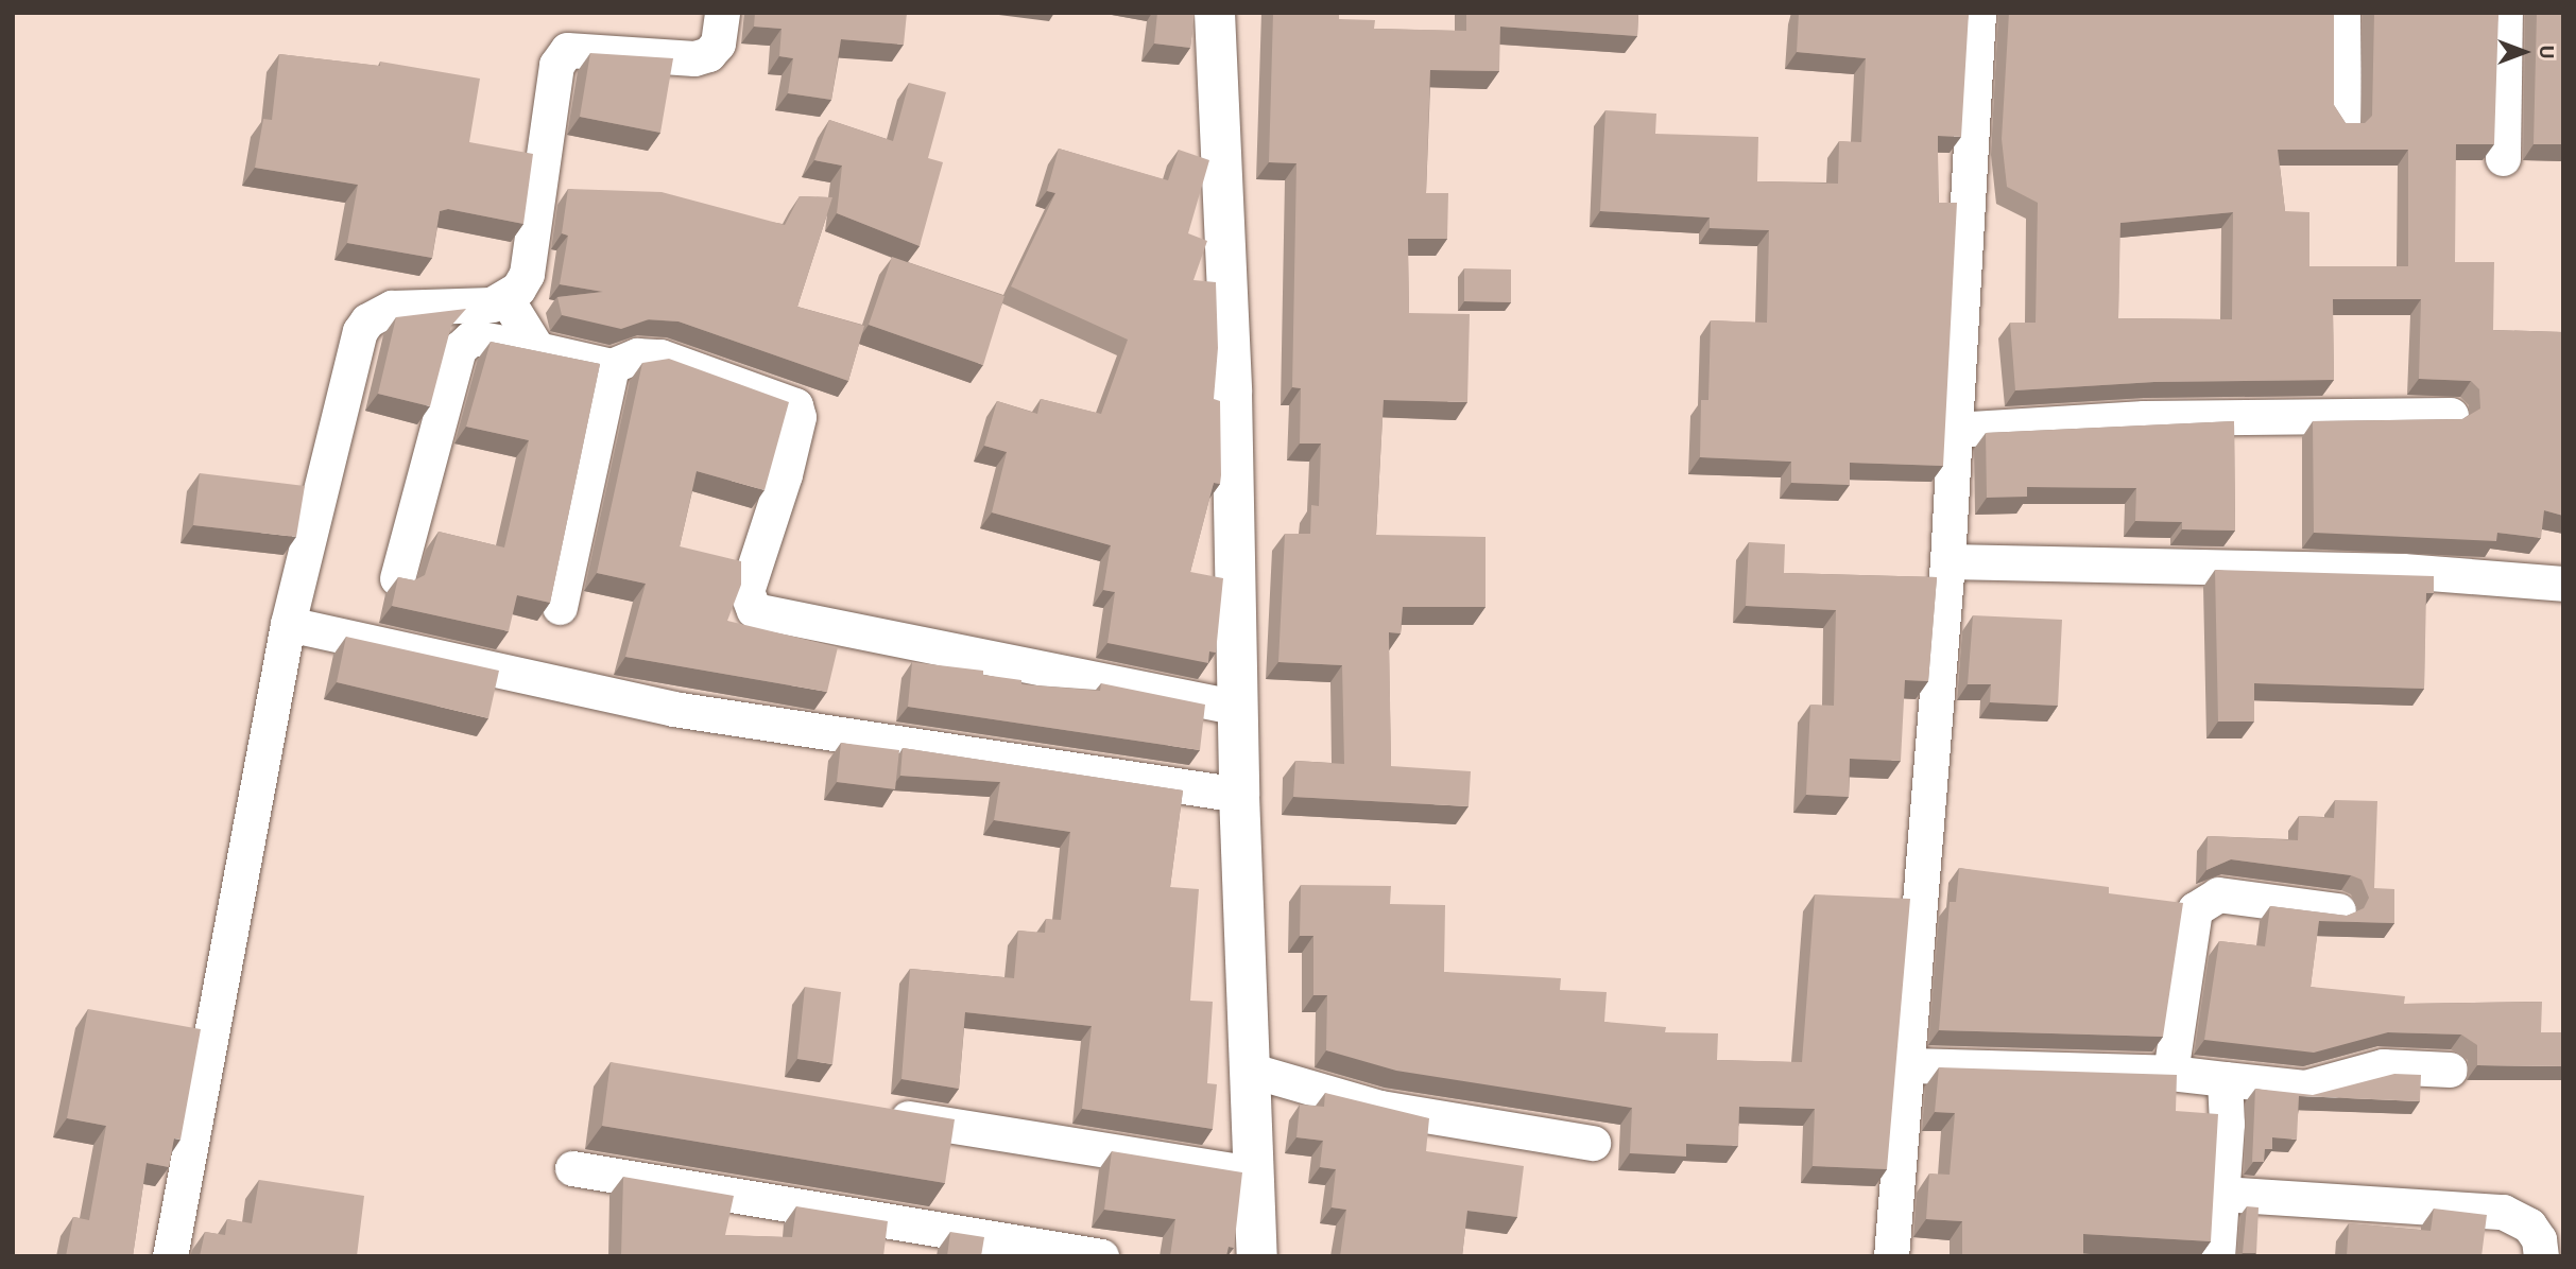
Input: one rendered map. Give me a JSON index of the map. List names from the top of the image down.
{
  "north": "right"
}
